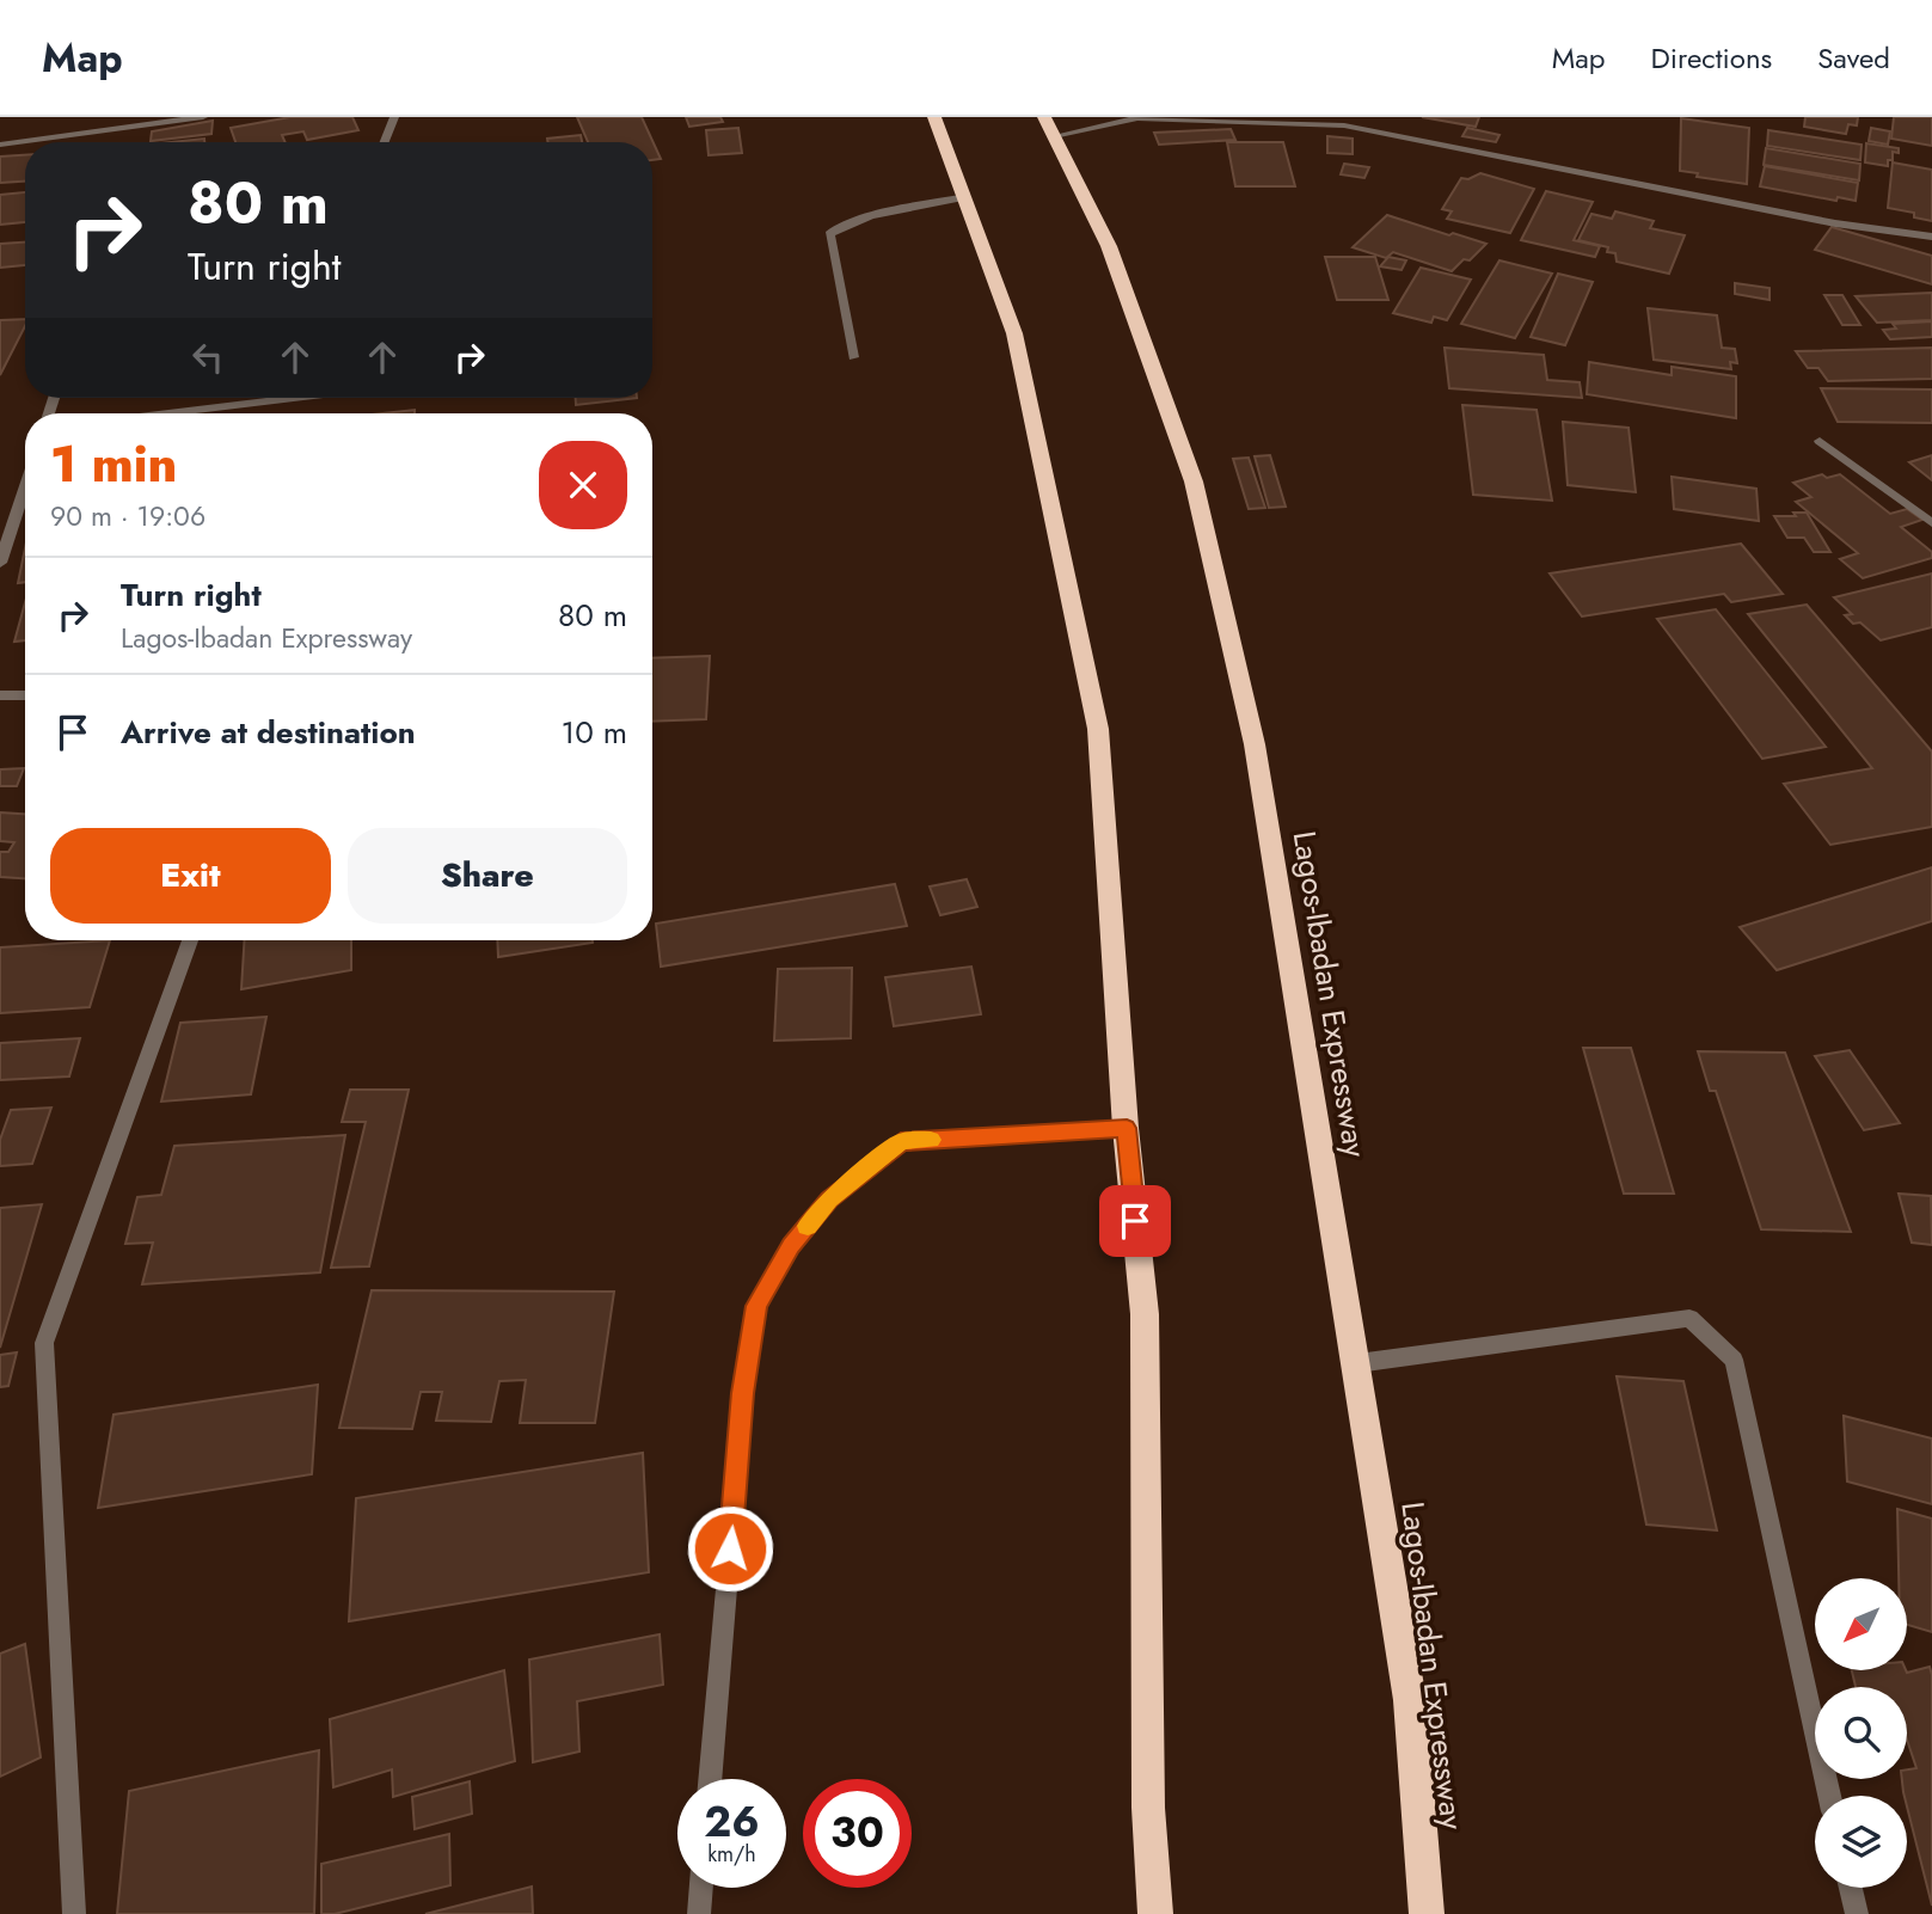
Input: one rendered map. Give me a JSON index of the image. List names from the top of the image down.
{
  "streets": {
    "highway": ["Lagos-Ibadan Expressway"]
  },
  "north": "bottom left",
  "page": {
    "header": "Map",
    "nav": ["Map", "Directions", "Saved"],
    "turn": ["80 m", "Turn right"],
    "heading": ["1 min", "90 m · 19:06"],
    "list": [
      {
        "name": "Turn right",
        "note": "Lagos-Ibadan Expressway",
        "value": "80 m"
      },
      {
        "name": "Arrive at destination",
        "value": "10 m"
      }
    ],
    "buttons": ["Exit", "Share"],
    "speed": "26 km/h",
    "limit": "30"
  }
}
